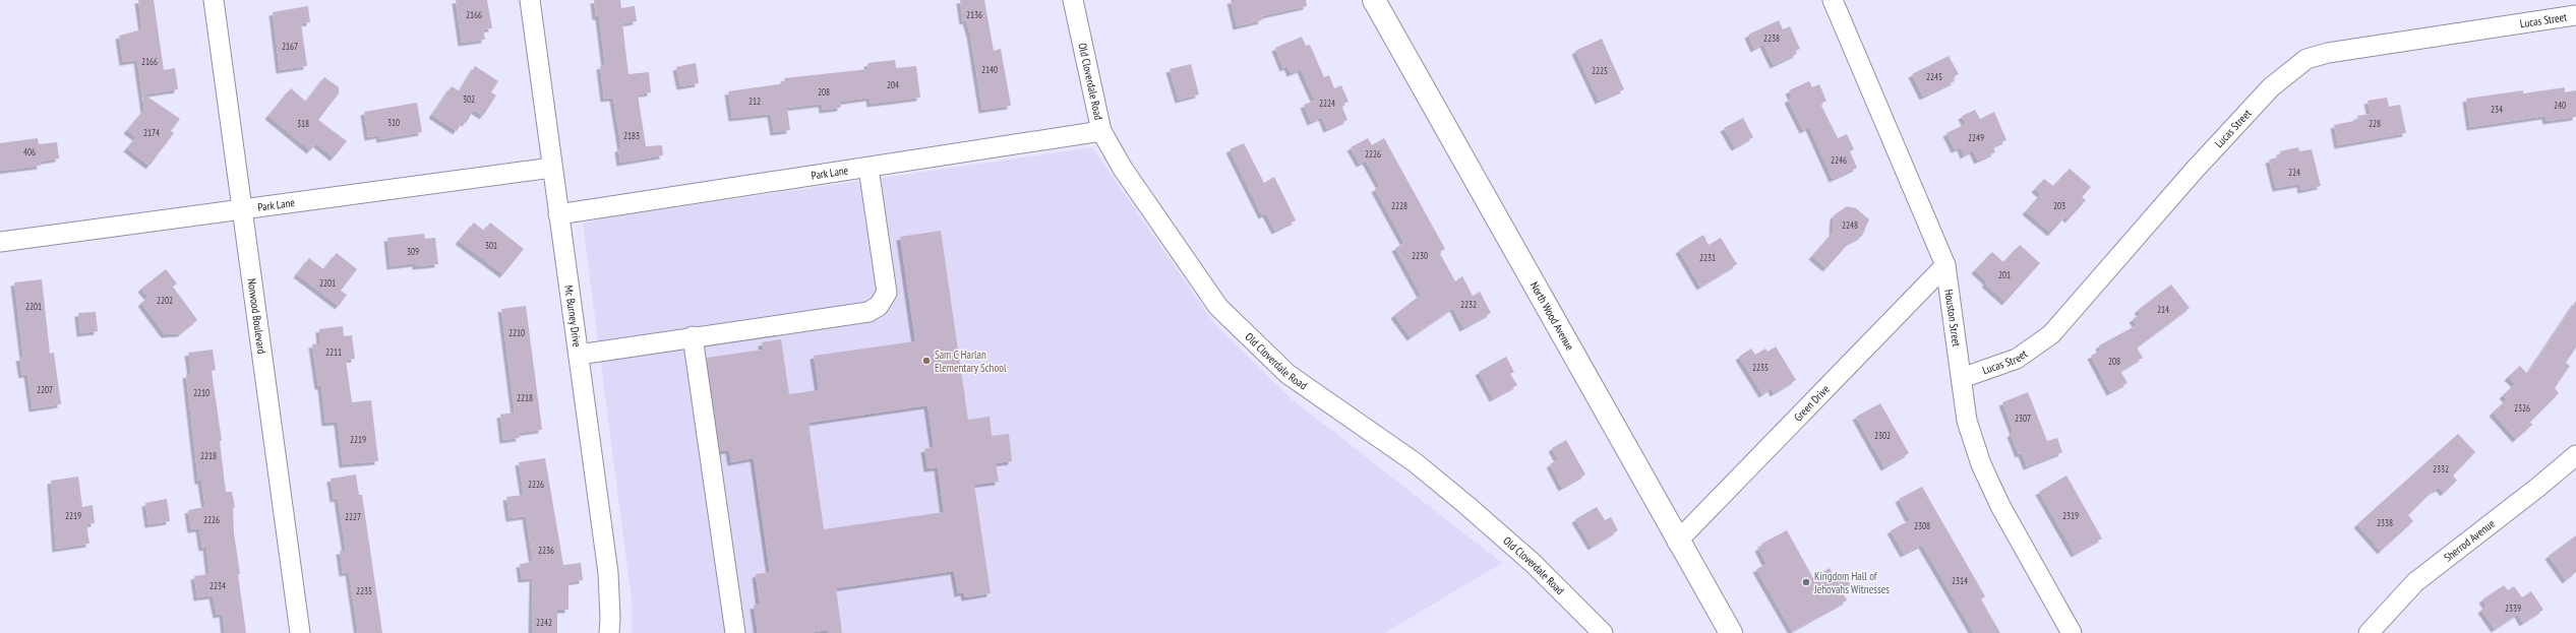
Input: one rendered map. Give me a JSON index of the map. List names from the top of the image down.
{
  "streets": {
    "main road": ["North Wood Avenue"],
    "street": [
      "Lucas Street",
      "Old Cloverdale Road",
      "Park Lane",
      "Mc Burney Drive",
      "Norwood Boulevard",
      "Houston Street",
      "Green Drive",
      "Sherrod Avenue"
    ]
  },
  "crossings": [
    ["Lucas Street", "Houston Street"],
    ["Old Cloverdale Road", "Park Lane"],
    ["Park Lane", "Mc Burney Drive"],
    ["Park Lane", "Norwood Boulevard"],
    ["North Wood Avenue", "Green Drive"],
    ["Houston Street", "Green Drive"]
  ],
  "places": ["Sam C Harlan Elementary School", "Kingdom Hall of Jehovahs Witnesses"],
  "house_numbers": [
    "2166",
    "2136",
    "2238",
    "2167",
    "2166",
    "2140",
    "2225",
    "2245",
    "204",
    "208",
    "302",
    "212",
    "2224",
    "240",
    "234",
    "310",
    "318",
    "228",
    "2174",
    "2183",
    "2249",
    "406",
    "2226",
    "2246",
    "224",
    "2228",
    "203",
    "2248",
    "301",
    "309",
    "2230",
    "2231",
    "201",
    "2201",
    "2202",
    "2232",
    "2201",
    "214",
    "2210",
    "2211",
    "208",
    "2235",
    "2207",
    "2210",
    "2218",
    "2326",
    "2307",
    "2302",
    "2219",
    "2218",
    "2332",
    "2226",
    "2219",
    "2319",
    "2227",
    "2226",
    "2338",
    "2308",
    "2236",
    "2314",
    "2234",
    "2235",
    "2339",
    "2242"
  ]
}
